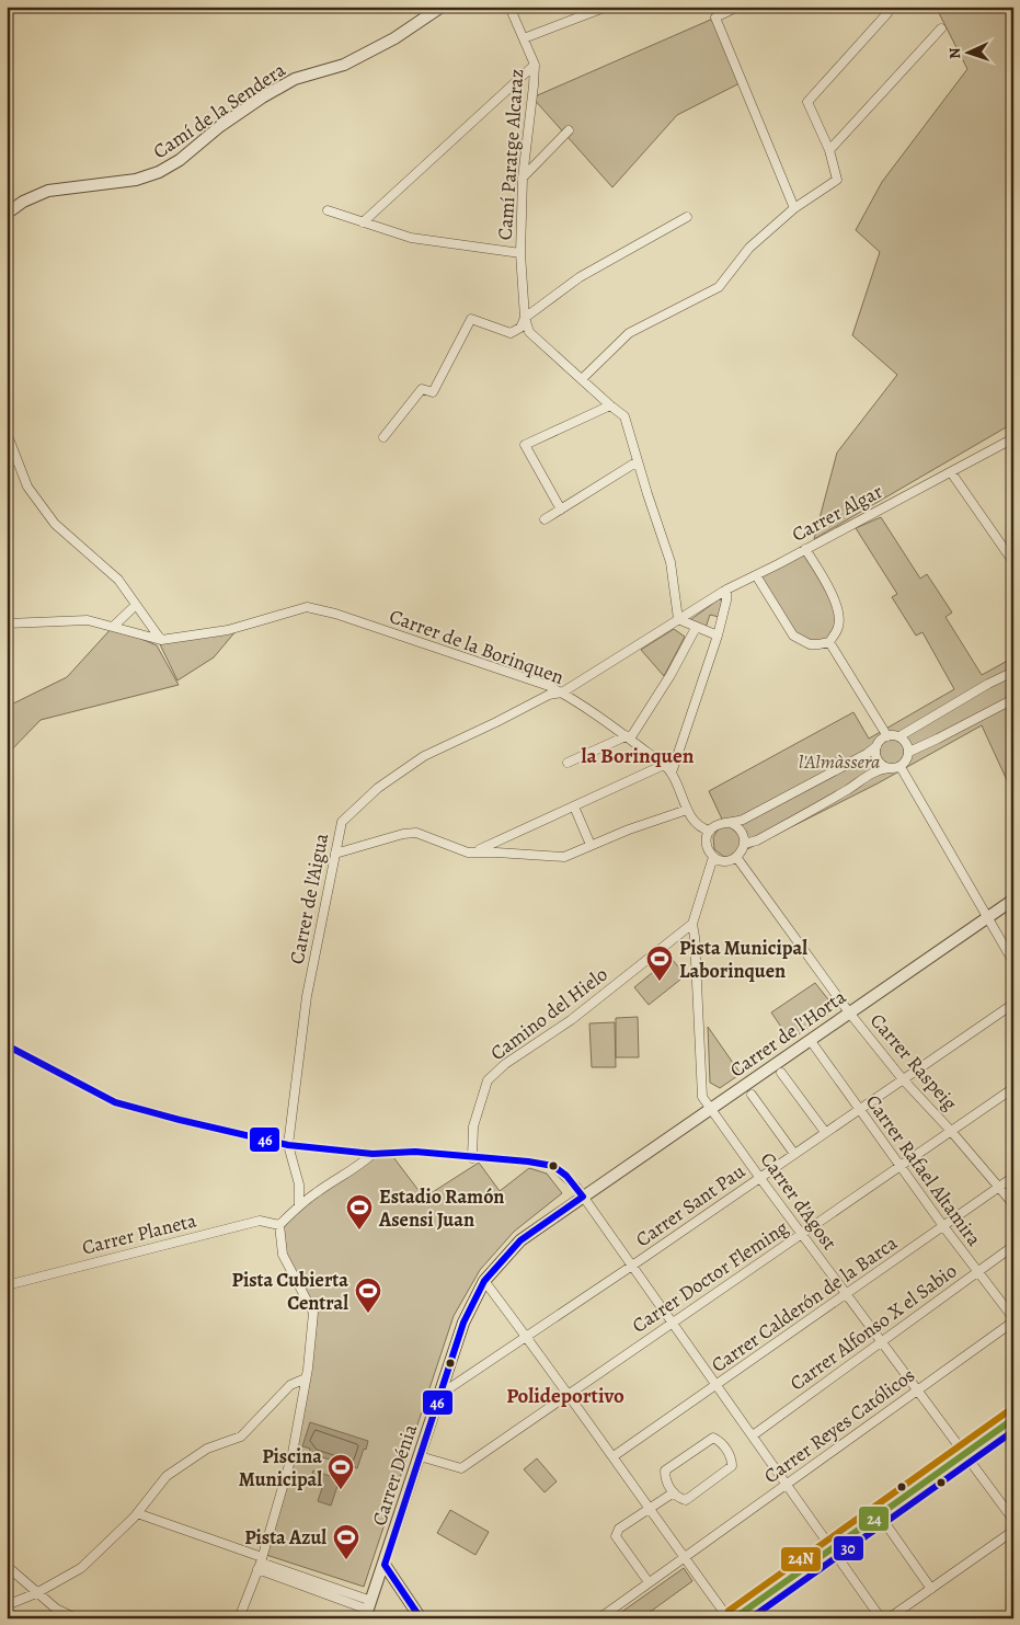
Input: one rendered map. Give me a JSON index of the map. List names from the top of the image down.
{
  "streets": {
    "street": [
      "Camí de la Sendera",
      "Camí Paratge Alcaraz",
      "Carrer Algar",
      "Carrer de la Borinquen",
      "Carrer de l'Aigua",
      "Camino del Hielo",
      "Carrer de l'Horta",
      "Carrer Raspeig",
      "Carrer Rafael Altamira",
      "Carrer d'Agost",
      "Carrer Sant Pau",
      "Carrer Planeta",
      "Carrer Doctor Fleming",
      "Carrer Calderón de la Barca",
      "Carrer Alfonso X el Sabio",
      "Carrer Reyes Católicos",
      "Carrer Dénia"
    ]
  },
  "crossings": [
    ["Camí Paratge Alcaraz", "Carrer Algar"],
    ["Camí Paratge Alcaraz", "Carrer de l'Aigua"],
    ["Carrer Algar", "Carrer de l'Aigua"],
    ["Carrer de la Borinquen", "Carrer de l'Aigua"],
    ["Carrer de la Borinquen", "Carrer Raspeig"],
    ["Carrer de la Borinquen", "Carrer d'Agost"],
    ["Camino del Hielo", "Carrer d'Agost"],
    ["Carrer de l'Horta", "Carrer Raspeig"],
    ["Carrer de l'Horta", "Carrer Rafael Altamira"],
    ["Carrer de l'Horta", "Carrer d'Agost"],
    ["Carrer de l'Horta", "Carrer Dénia"],
    ["Carrer Raspeig", "Carrer d'Agost"],
    ["Carrer Raspeig", "Carrer Sant Pau"],
    ["Carrer Raspeig", "Carrer Doctor Fleming"],
    ["Carrer Raspeig", "Carrer Calderón de la Barca"],
    ["Carrer Rafael Altamira", "Carrer Sant Pau"],
    ["Carrer Rafael Altamira", "Carrer Doctor Fleming"],
    ["Carrer Rafael Altamira", "Carrer Calderón de la Barca"],
    ["Carrer Rafael Altamira", "Carrer Alfonso X el Sabio"],
    ["Carrer Rafael Altamira", "Carrer Reyes Católicos"],
    ["Carrer d'Agost", "Carrer Sant Pau"],
    ["Carrer d'Agost", "Carrer Doctor Fleming"],
    ["Carrer d'Agost", "Carrer Calderón de la Barca"],
    ["Carrer d'Agost", "Carrer Alfonso X el Sabio"],
    ["Carrer d'Agost", "Carrer Reyes Católicos"],
    ["Carrer Sant Pau", "Carrer Dénia"],
    ["Carrer Doctor Fleming", "Carrer Dénia"]
  ],
  "districts": ["la Borinquen", "Polideportivo"],
  "parks": ["l'Almàssera"],
  "places": {
    "sports": [
      "Pista Municipal Laborinquen",
      "Estadio Ramón Asensi Juan",
      "Pista Cubierta Central",
      "Piscina Municipal",
      "Pista Azul"
    ]
  },
  "lines": [
    "transit line 46",
    "transit line 24N",
    "transit line 24",
    "transit line 30"
  ],
  "north": "left"
}
